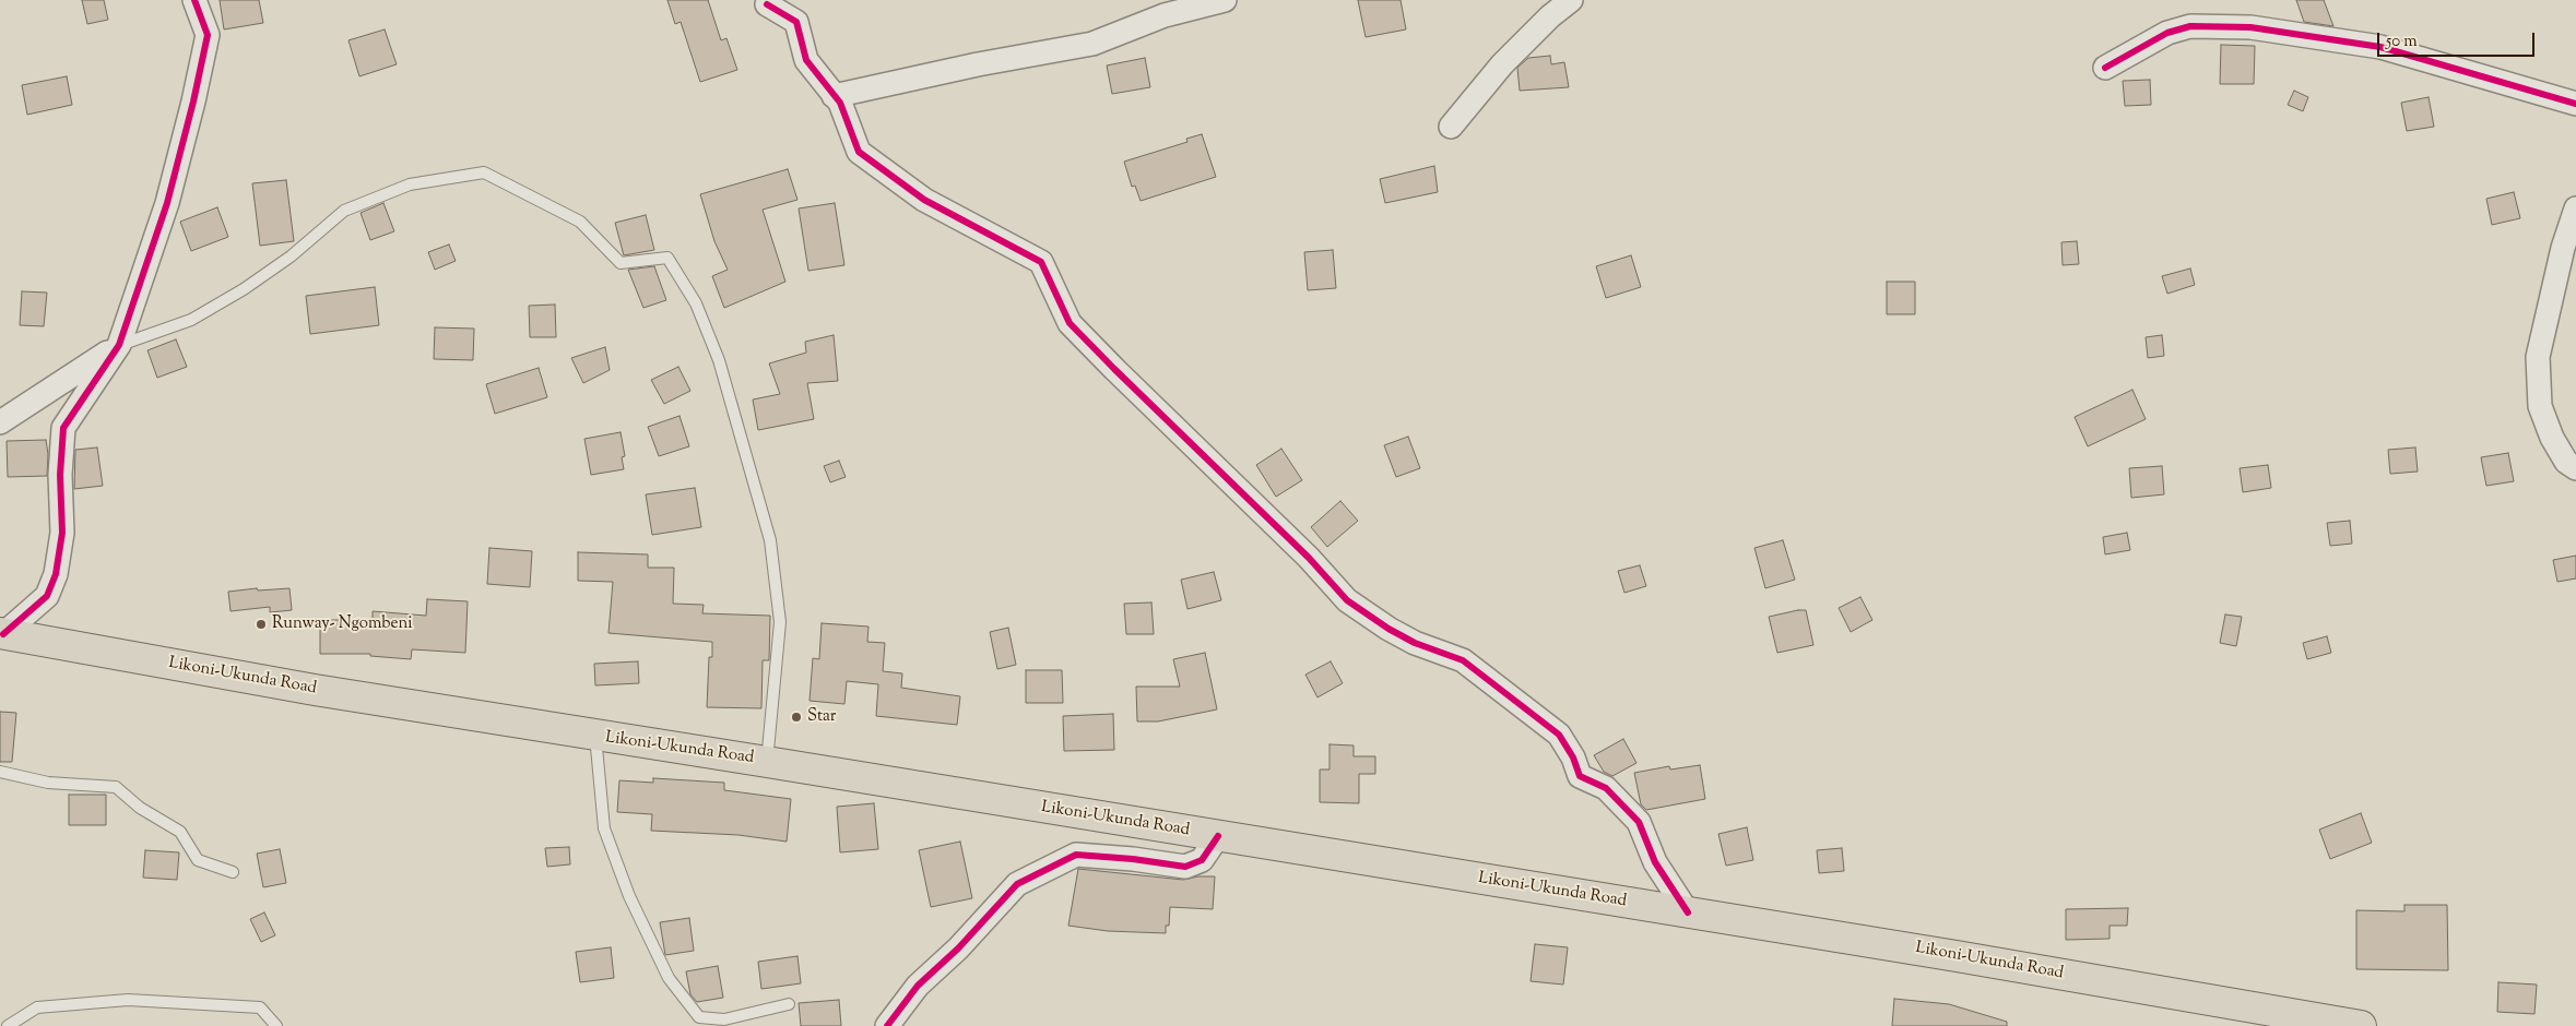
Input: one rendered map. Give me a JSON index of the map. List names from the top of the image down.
{
  "streets": {
    "highway": ["Likoni-Ukunda Road"]
  },
  "places": ["Runway- Ngombeni", "Star"],
  "scale_bar": "50 m"
}
